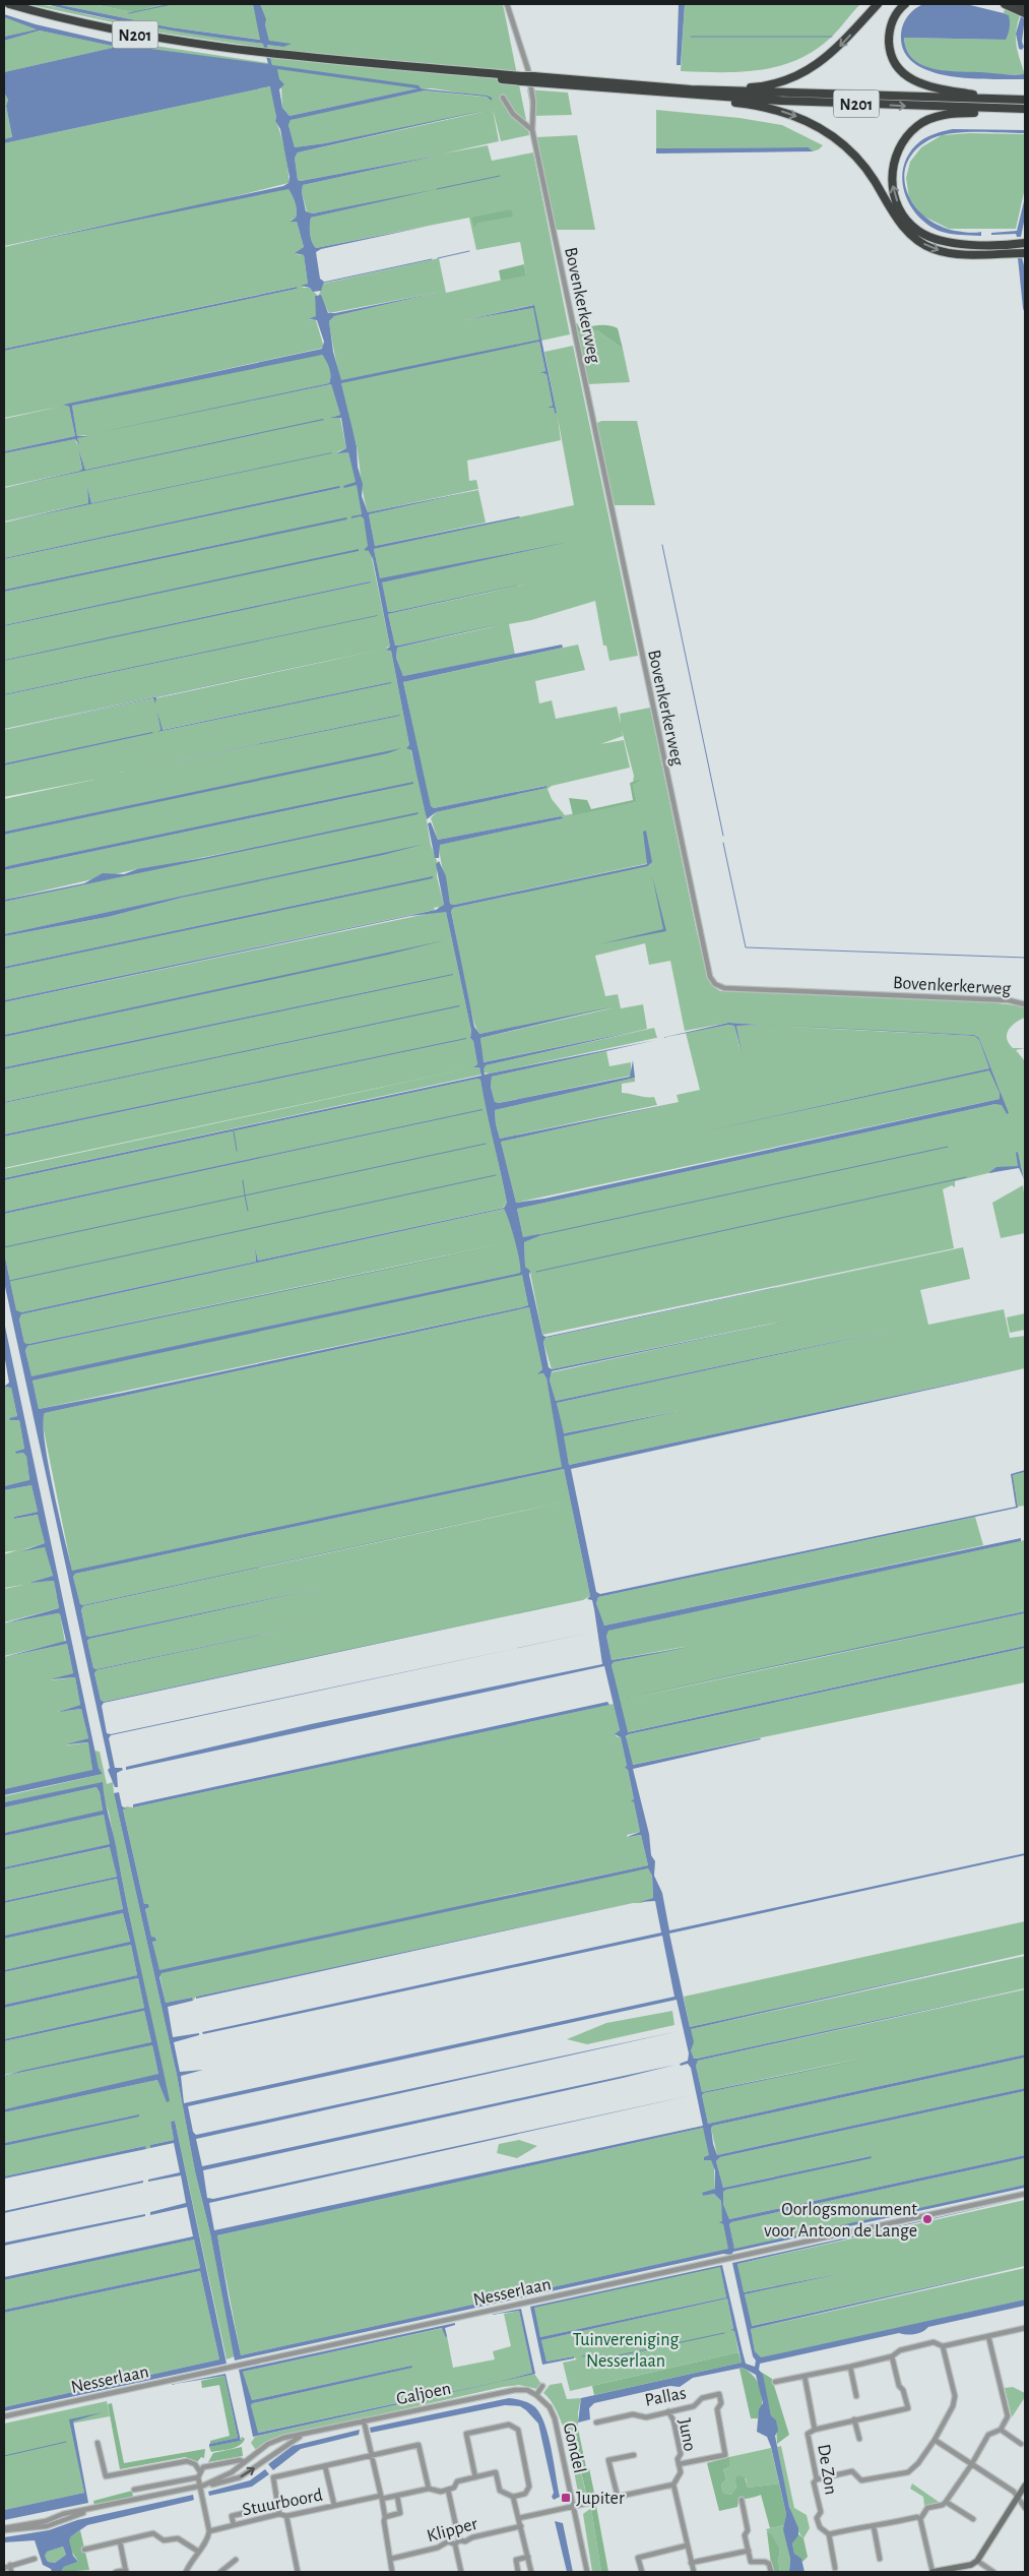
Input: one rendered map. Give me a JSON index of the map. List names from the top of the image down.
{
  "streets": {
    "highway": ["N201"],
    "street": [
      "Bovenkerkerweg",
      "Nesserlaan",
      "Galjoen",
      "Pallas",
      "Juno",
      "Gondel",
      "De Zon",
      "Stuurboord",
      "Klipper"
    ]
  },
  "crossings": [
    ["Galjoen", "Gondel"],
    ["Pallas", "Juno"]
  ],
  "parks": ["Tuinvereniging Nesserlaan"],
  "places": {
    "other": ["Oorlogsmonument voor Antoon de Lange"],
    "transit": ["Jupiter"]
  }
}
